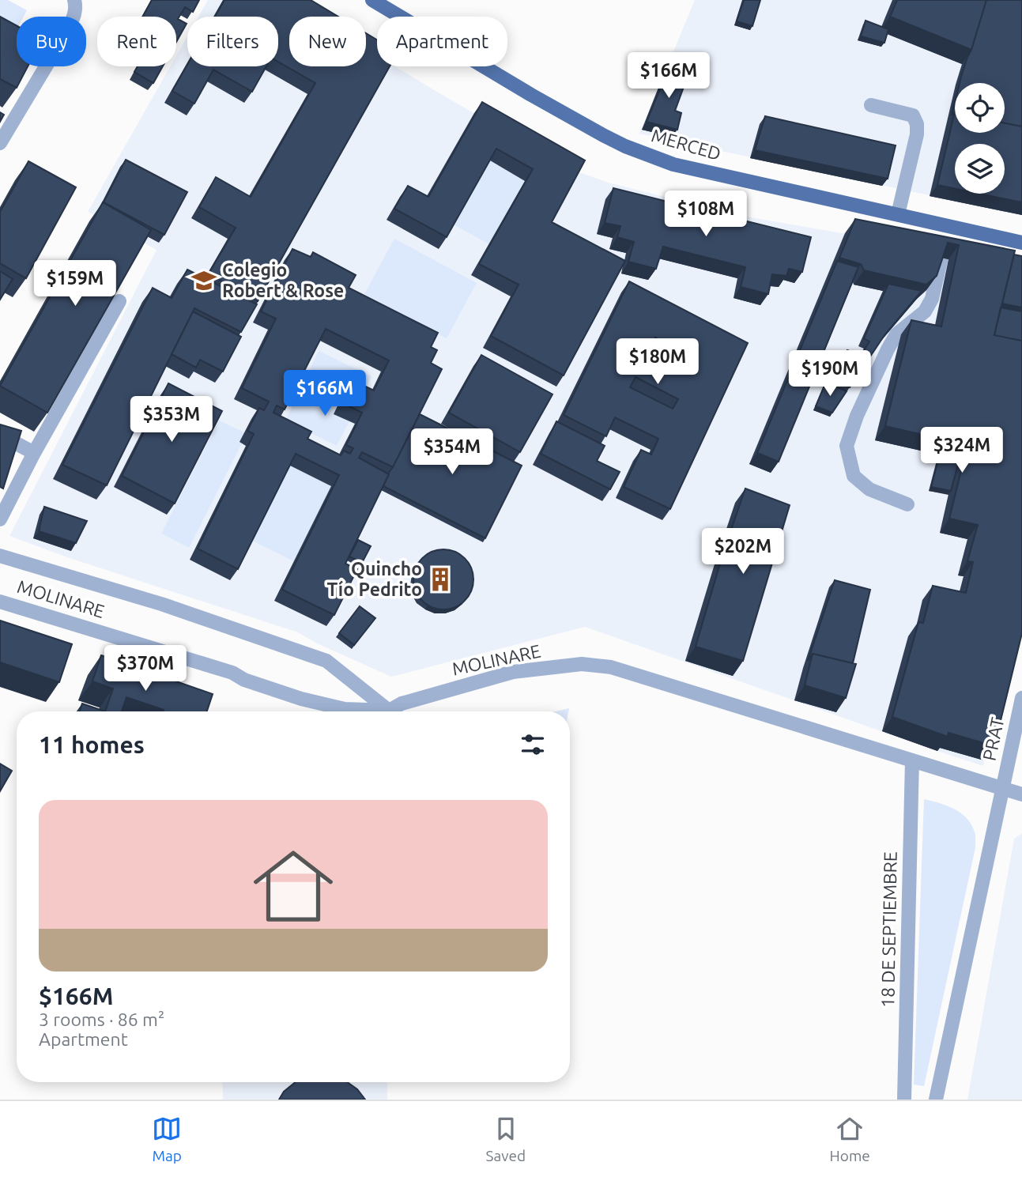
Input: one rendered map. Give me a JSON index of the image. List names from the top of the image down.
{
  "streets": {
    "main road": ["MERCED"],
    "street": ["MOLINARE", "PRAT", "18 DE SEPTIEMBRE"]
  },
  "crossings": [
    ["MOLINARE", "PRAT"],
    ["MOLINARE", "18 DE SEPTIEMBRE"]
  ],
  "places": {
    "school or university": ["Colegio Robert & Rose"],
    "building": ["Quincho Tío Pedrito"]
  },
  "page": {
    "chip": [
      "Buy",
      "Rent",
      "Filters",
      "New",
      "Apartment"
    ],
    "price": [
      "$166M",
      "$108M",
      "$159M",
      "$180M",
      "$190M",
      "$166M",
      "$353M",
      "$324M",
      "$354M",
      "$202M",
      "$370M"
    ],
    "heading": "11 homes",
    "list": [
      {
        "name": "$166M",
        "note": "3 rooms · 86 m² · Apartment"
      }
    ],
    "tabs": ["Map", "Saved", "Home"]
  }
}
